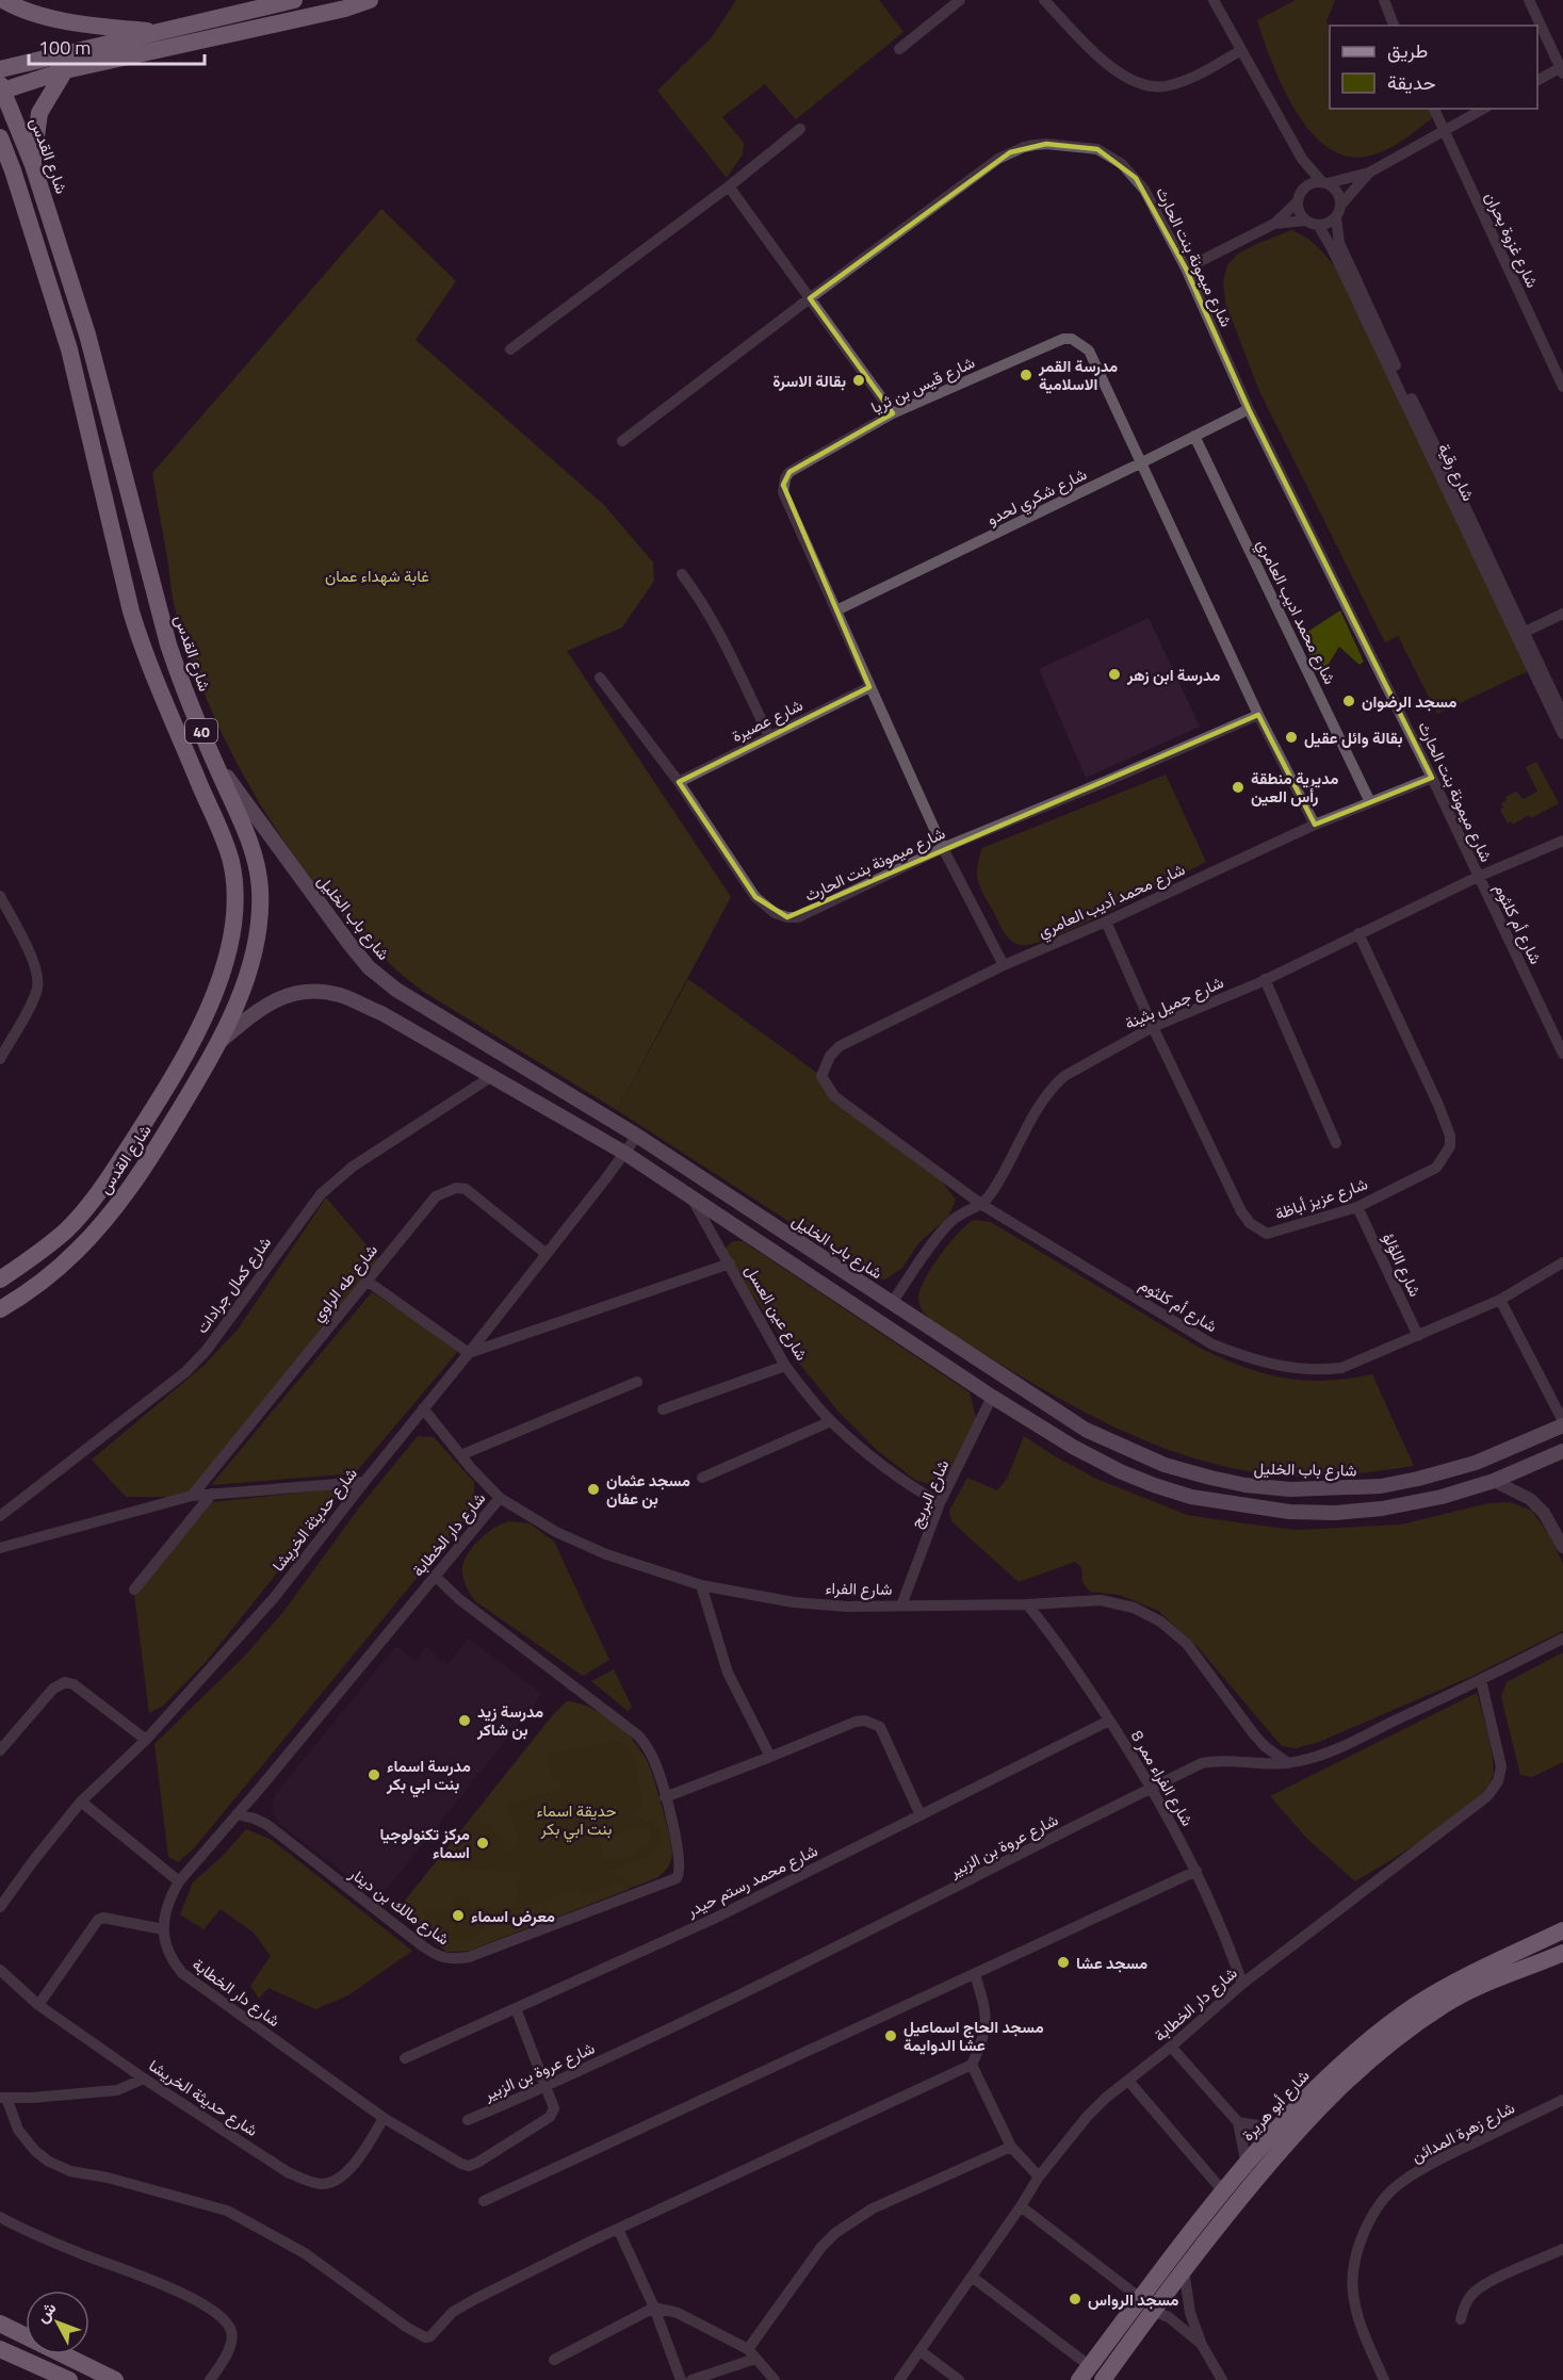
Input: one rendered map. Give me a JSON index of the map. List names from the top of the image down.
{
  "streets": {
    "highway": ["شارع القدس", "40", "شارع أبو هريرة"],
    "main road": ["شارع باب الخليل"],
    "street": [
      "شارع غزوة بحران",
      "شارع ميمونة بنت الحارث",
      "شارع قيس بن ثريا",
      "شارع رقية",
      "شارع شكري لحدو",
      "شارع محمد اديب العامري",
      "شارع عصيرة",
      "شارع محمد أديب العامري",
      "شارع أم كلثوم",
      "شارع جميل بثينة",
      "شارع عزيز أباظة",
      "شارع اللؤلؤ",
      "شارع طه الراوي",
      "شارع كمال جرادات",
      "شارع عين العسل",
      "شارع البريج",
      "شارع حديثة الخريشا",
      "شارع دار الخطابة",
      "شارع الفراء",
      "شارع الفراء ممر 8",
      "شارع عروة بن الزبير",
      "شارع محمد رستم حيدر",
      "شارع مالك بن دينار",
      "شارع زهرة المدائن"
    ]
  },
  "crossings": [
    ["شارع القدس", "شارع باب الخليل"],
    ["شارع ميمونة بنت الحارث", "شارع قيس بن ثريا"],
    ["شارع ميمونة بنت الحارث", "شارع شكري لحدو"],
    ["شارع ميمونة بنت الحارث", "شارع عصيرة"],
    ["شارع ميمونة بنت الحارث", "شارع محمد أديب العامري"],
    ["شارع ميمونة بنت الحارث", "شارع أم كلثوم"],
    ["شارع ميمونة بنت الحارث", "شارع جميل بثينة"],
    ["شارع قيس بن ثريا", "شارع شكري لحدو"],
    ["شارع قيس بن ثريا", "شارع عصيرة"],
    ["شارع قيس بن ثريا", "شارع محمد أديب العامري"],
    ["شارع شكري لحدو", "شارع محمد اديب العامري"],
    ["شارع محمد اديب العامري", "شارع محمد أديب العامري"],
    ["شارع محمد أديب العامري", "شارع أم كلثوم"],
    ["شارع محمد أديب العامري", "شارع عزيز أباظة"],
    ["شارع باب الخليل", "شارع جميل بثينة"],
    ["شارع باب الخليل", "شارع حديثة الخريشا"],
    ["شارع أم كلثوم", "شارع جميل بثينة"],
    ["شارع أم كلثوم", "شارع اللؤلؤ"],
    ["شارع جميل بثينة", "شارع عزيز أباظة"],
    ["شارع عزيز أباظة", "شارع اللؤلؤ"],
    ["شارع طه الراوي", "شارع حديثة الخريشا"],
    ["شارع عين العسل", "شارع البريج"],
    ["شارع البريج", "شارع الفراء"],
    ["شارع حديثة الخريشا", "شارع دار الخطابة"],
    ["شارع حديثة الخريشا", "شارع الفراء"],
    ["شارع دار الخطابة", "شارع الفراء"],
    ["شارع دار الخطابة", "شارع الفراء ممر 8"],
    ["شارع دار الخطابة", "شارع عروة بن الزبير"],
    ["شارع دار الخطابة", "شارع محمد رستم حيدر"],
    ["شارع دار الخطابة", "شارع مالك بن دينار"],
    ["شارع الفراء", "شارع الفراء ممر 8"],
    ["شارع الفراء", "شارع عروة بن الزبير"],
    ["شارع الفراء ممر 8", "شارع عروة بن الزبير"],
    ["شارع الفراء ممر 8", "شارع محمد رستم حيدر"]
  ],
  "parks": ["غابة شهداء عمان", "حديقة اسماء بنت ابي بكر"],
  "places": [
    "مدرسة القمر الاسلامية",
    "بقالة الاسرة",
    "مدرسة ابن زهر",
    "مسجد الرضوان",
    "بقالة وائل عقيل",
    "مديرية منطقة رأس العين",
    "مسجد عثمان بن عفان",
    "مدرسة زيد بن شاكر",
    "مدرسة اسماء بنت ابي بكر",
    "مركز تكنولوجيا اسماء",
    "معرض اسماء",
    "مسجد عشا",
    "مسجد الحاج اسماعيل عشا الدوايمة",
    "مسجد الرواس"
  ],
  "legend": ["طريق", "حديقة"],
  "scale_bar": "100 m",
  "north": "top left"
}
